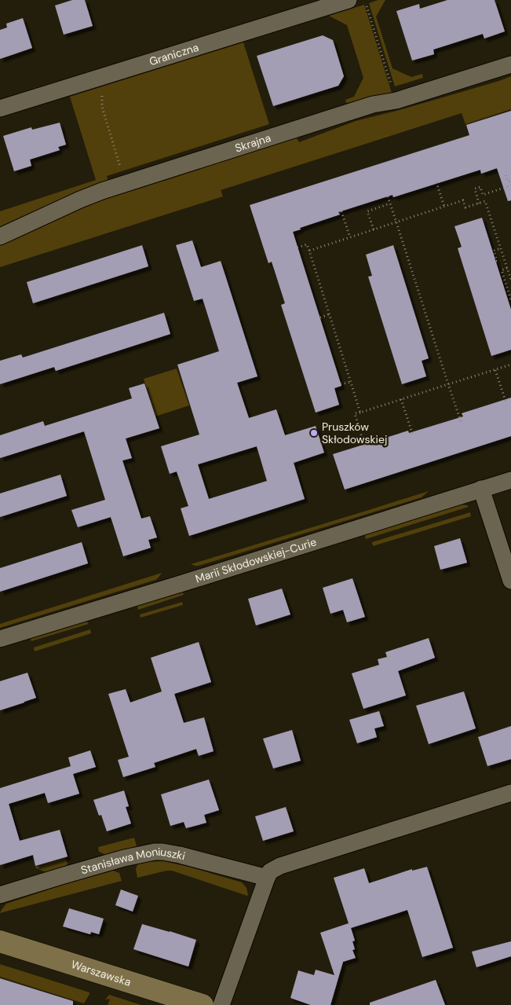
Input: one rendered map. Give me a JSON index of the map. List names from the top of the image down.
{
  "streets": {
    "street": [
      "Graniczna",
      "Skrajna",
      "Marii Skłodowskiej-Curie",
      "Stanisława Moniuszki",
      "Warszawska"
    ]
  },
  "places": ["Pruszków Skłodowskiej"]
}
